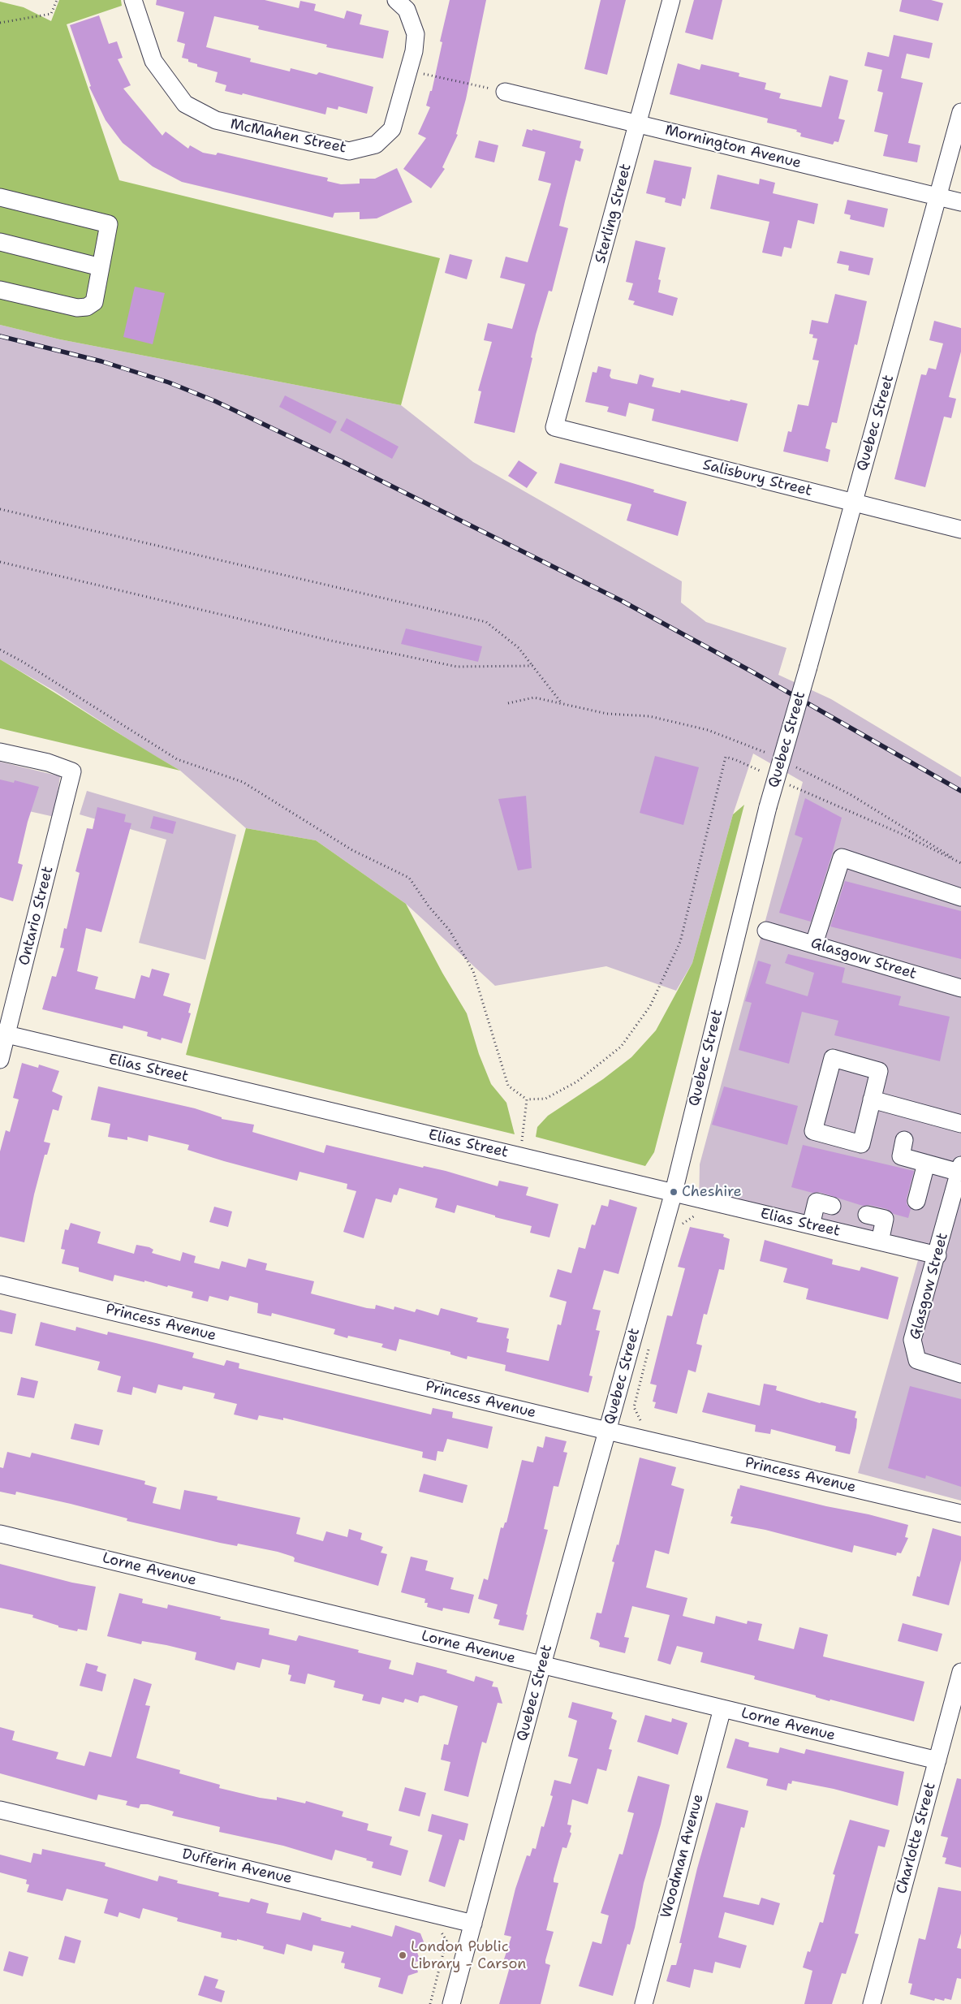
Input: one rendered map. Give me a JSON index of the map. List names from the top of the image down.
{
  "streets": {
    "street": [
      "McMahen Street",
      "Mornington Avenue",
      "Sterling Street",
      "Quebec Street",
      "Salisbury Street",
      "Ontario Street",
      "Glasgow Street",
      "Elias Street",
      "Princess Avenue",
      "Lorne Avenue",
      "Charlotte Street",
      "Woodman Avenue",
      "Dufferin Avenue"
    ]
  },
  "crossings": [
    ["Mornington Avenue", "Sterling Street"],
    ["Mornington Avenue", "Quebec Street"],
    ["Sterling Street", "Salisbury Street"],
    ["Quebec Street", "Salisbury Street"],
    ["Quebec Street", "Elias Street"],
    ["Quebec Street", "Princess Avenue"],
    ["Quebec Street", "Lorne Avenue"],
    ["Quebec Street", "Dufferin Avenue"],
    ["Ontario Street", "Elias Street"],
    ["Glasgow Street", "Elias Street"],
    ["Lorne Avenue", "Charlotte Street"],
    ["Lorne Avenue", "Woodman Avenue"]
  ],
  "places": ["Cheshire", "London Public Library - Carson"]
}
